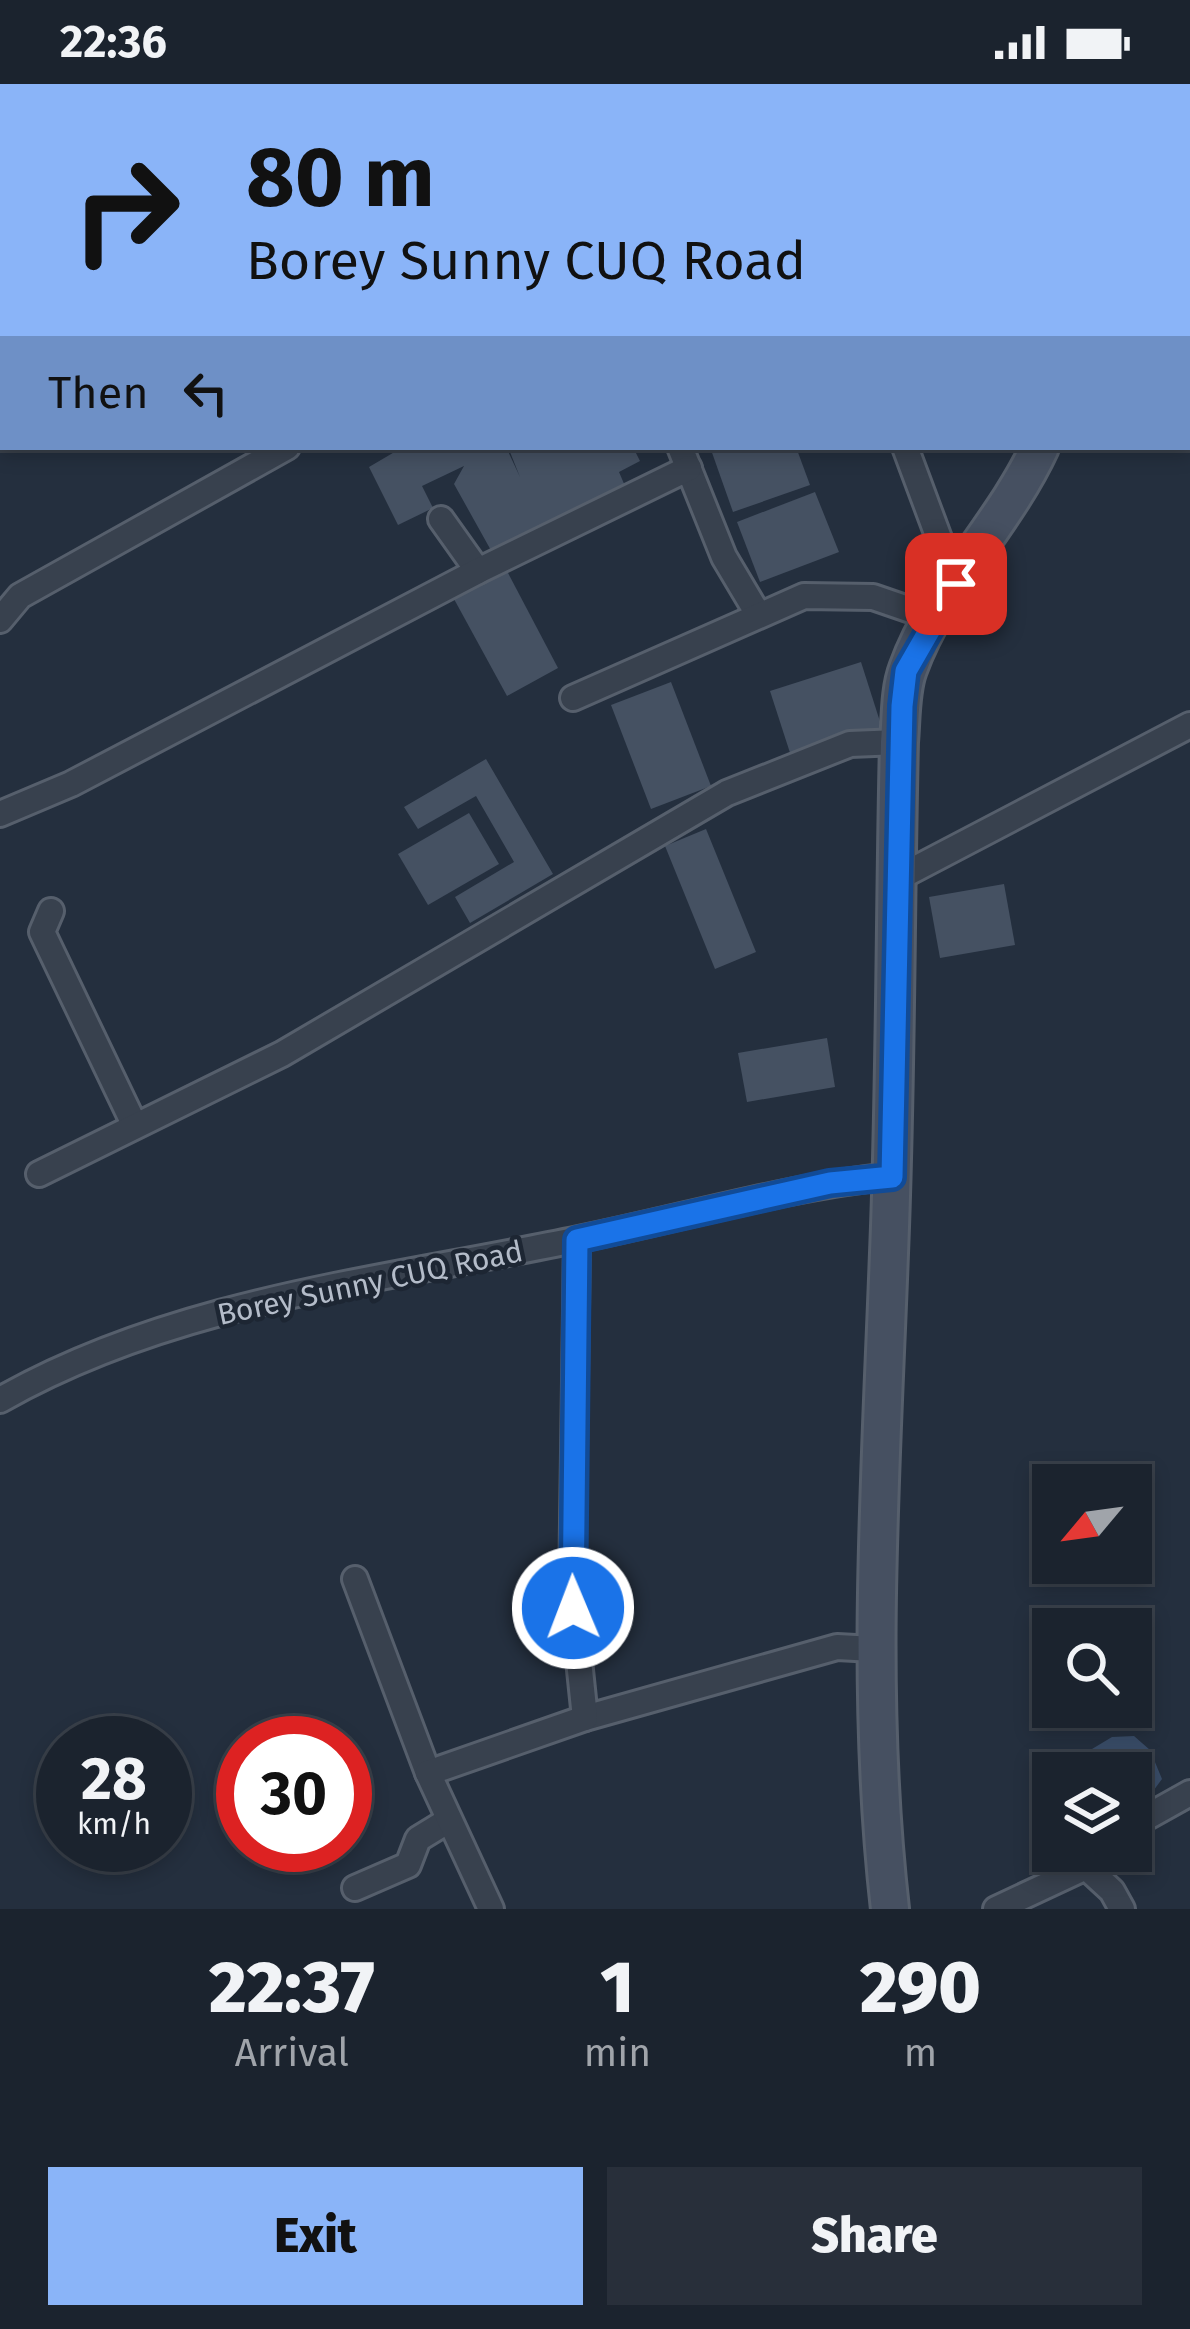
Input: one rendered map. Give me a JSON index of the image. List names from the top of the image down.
{
  "streets": {
    "street": ["Borey Sunny CUQ Road"]
  },
  "north": "bottom left",
  "page": {
    "status": "22:36",
    "turn": ["80 m", "Borey Sunny CUQ Road"],
    "then": "Then",
    "speed": "28 km/h",
    "limit": "30",
    "eta": [
      "22:37",
      "Arrival",
      "1",
      "min",
      "290",
      "m"
    ],
    "buttons": ["Exit", "Share"]
  }
}
